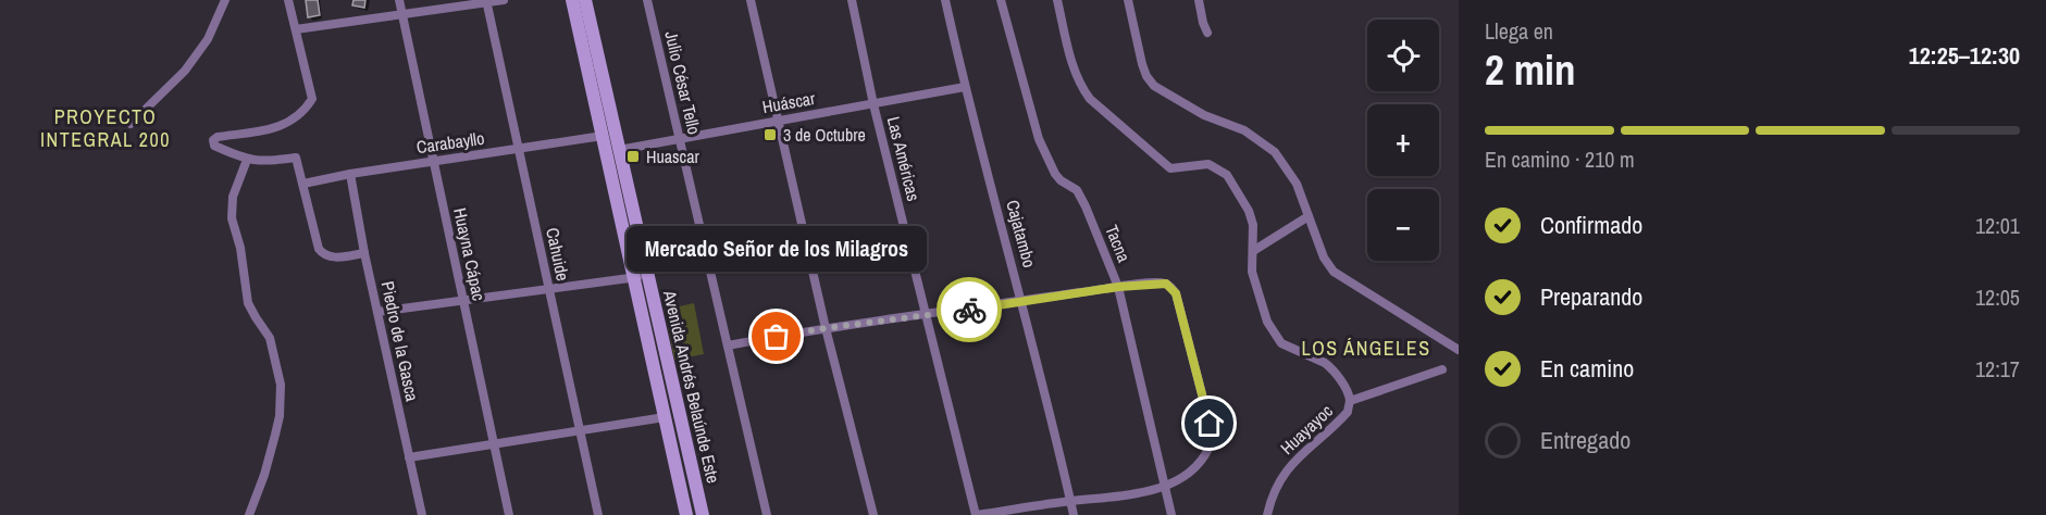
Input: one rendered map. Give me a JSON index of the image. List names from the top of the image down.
{
  "streets": {
    "street": [
      "Julio César Tello",
      "Huáscar",
      "Carabayllo",
      "Las Américas",
      "Cajatambo",
      "Tacna",
      "Huayna Cápac",
      "Cahuide",
      "Piedro de la Gasca",
      "Avenida Andrés Belaúnde Este",
      "Huayayoc"
    ]
  },
  "crossings": [
    ["Julio César Tello", "Huáscar"],
    ["Huáscar", "Las Américas"],
    ["Huáscar", "Cajatambo"],
    ["Huáscar", "Avenida Andrés Belaúnde Este"],
    ["Carabayllo", "Huayna Cápac"],
    ["Carabayllo", "Cahuide"],
    ["Carabayllo", "Piedro de la Gasca"],
    ["Carabayllo", "Avenida Andrés Belaúnde Este"]
  ],
  "districts": ["PROYECTO INTEGRAL 200", "LOS ÁNGELES"],
  "places": {
    "transit": ["3 de Octubre", "Huascar"],
    "other": ["Mercado Señor de los Milagros"]
  },
  "page": {
    "heading": ["2 min", "Llega en", "12:25–12:30"],
    "map_buttons": ["+", "−"],
    "bar": "En camino · 210 m",
    "list": [
      ["Confirmado", "12:01"],
      ["Preparando", "12:05"],
      ["En camino", "12:17"],
      "Entregado"
    ],
    "bubble": "Mercado Señor de los Milagros"
  }
}
